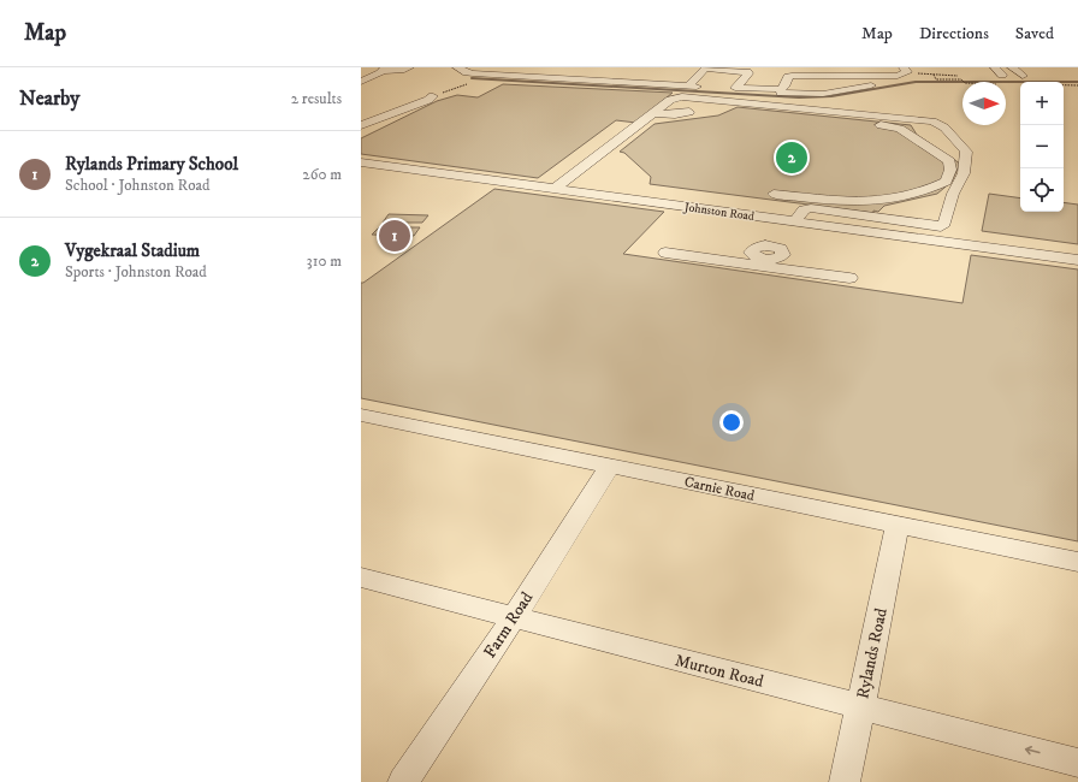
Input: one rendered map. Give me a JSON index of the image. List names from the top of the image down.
{
  "streets": {
    "street": [
      "Johnston Road",
      "Carnie Road",
      "Farm Road",
      "Rylands Road",
      "Murton Road"
    ]
  },
  "crossings": [
    ["Carnie Road", "Farm Road"],
    ["Carnie Road", "Rylands Road"],
    ["Farm Road", "Murton Road"],
    ["Rylands Road", "Murton Road"]
  ],
  "north": "right",
  "page": {
    "header": "Map",
    "nav": ["Map", "Directions", "Saved"],
    "heading": ["Nearby", "2 results"],
    "map_buttons": ["+", "−"],
    "list": [
      {
        "mark": "1",
        "name": "Rylands Primary School",
        "note": "School · Johnston Road",
        "value": "260 m"
      },
      {
        "mark": "2",
        "name": "Vygekraal Stadium",
        "note": "Sports · Johnston Road",
        "value": "310 m"
      }
    ],
    "pins": ["2", "1"]
  }
}
